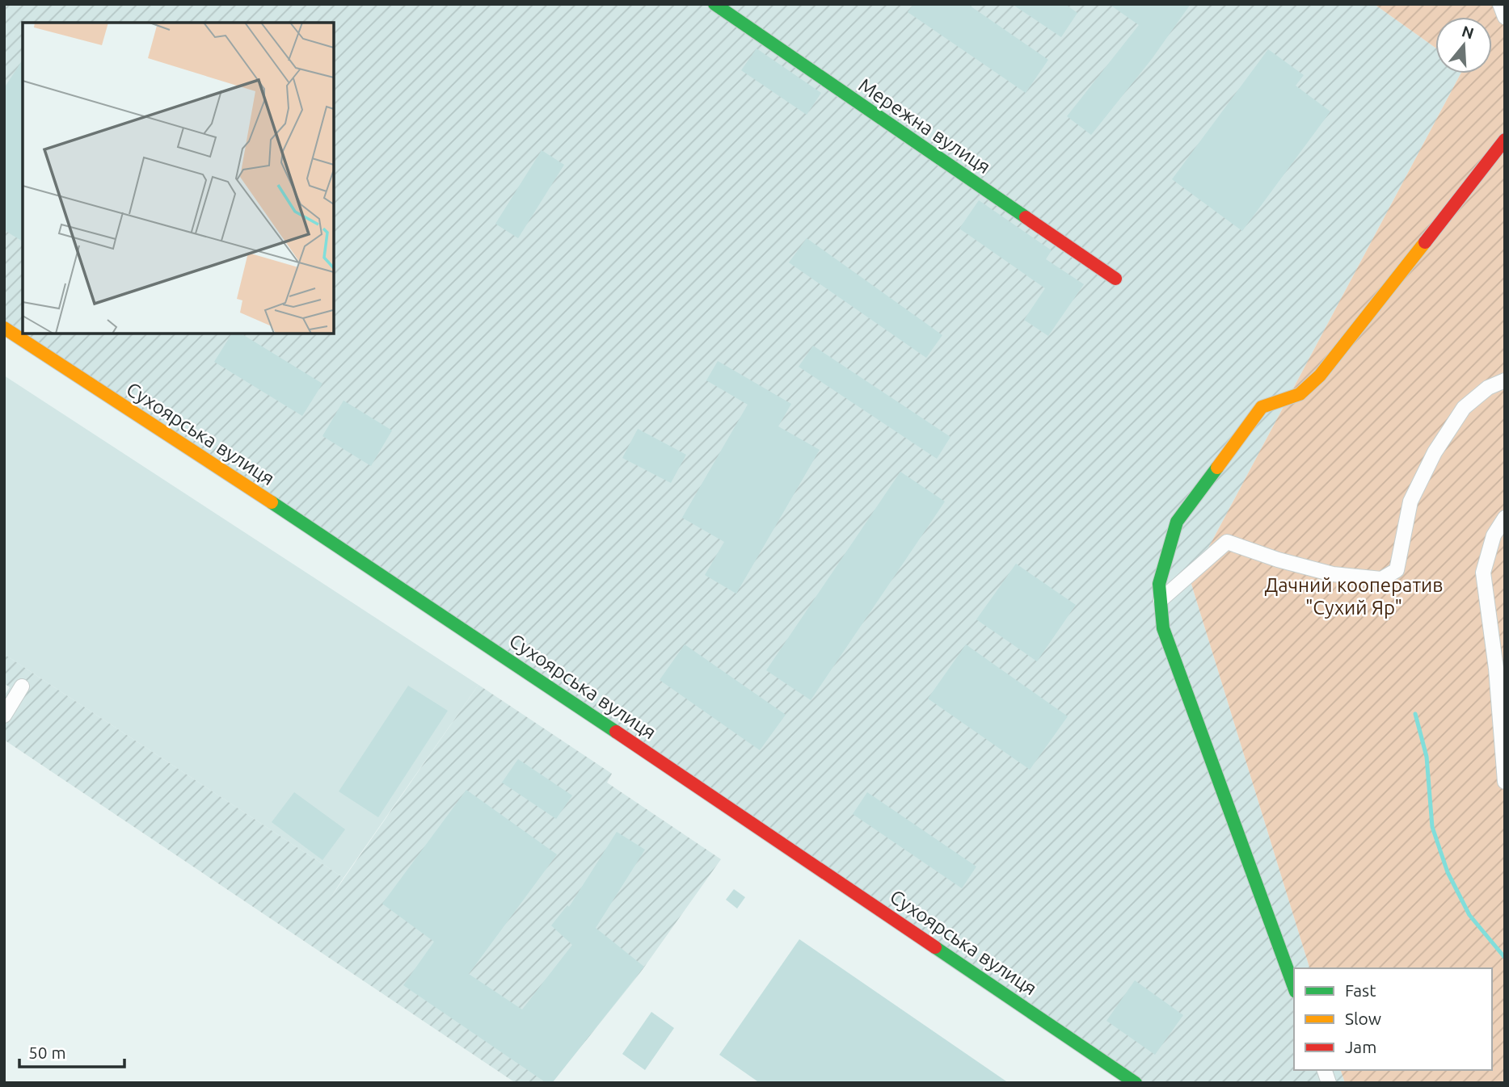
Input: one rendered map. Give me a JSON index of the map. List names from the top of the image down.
{
  "streets": {
    "street": ["Мережна вулиця", "Сухоярська вулиця"]
  },
  "parks": ["Дачний кооператив \"Сухий Яр\""],
  "legend": ["Fast", "Slow", "Jam"],
  "scale_bar": "50 m",
  "north": "top"
}
